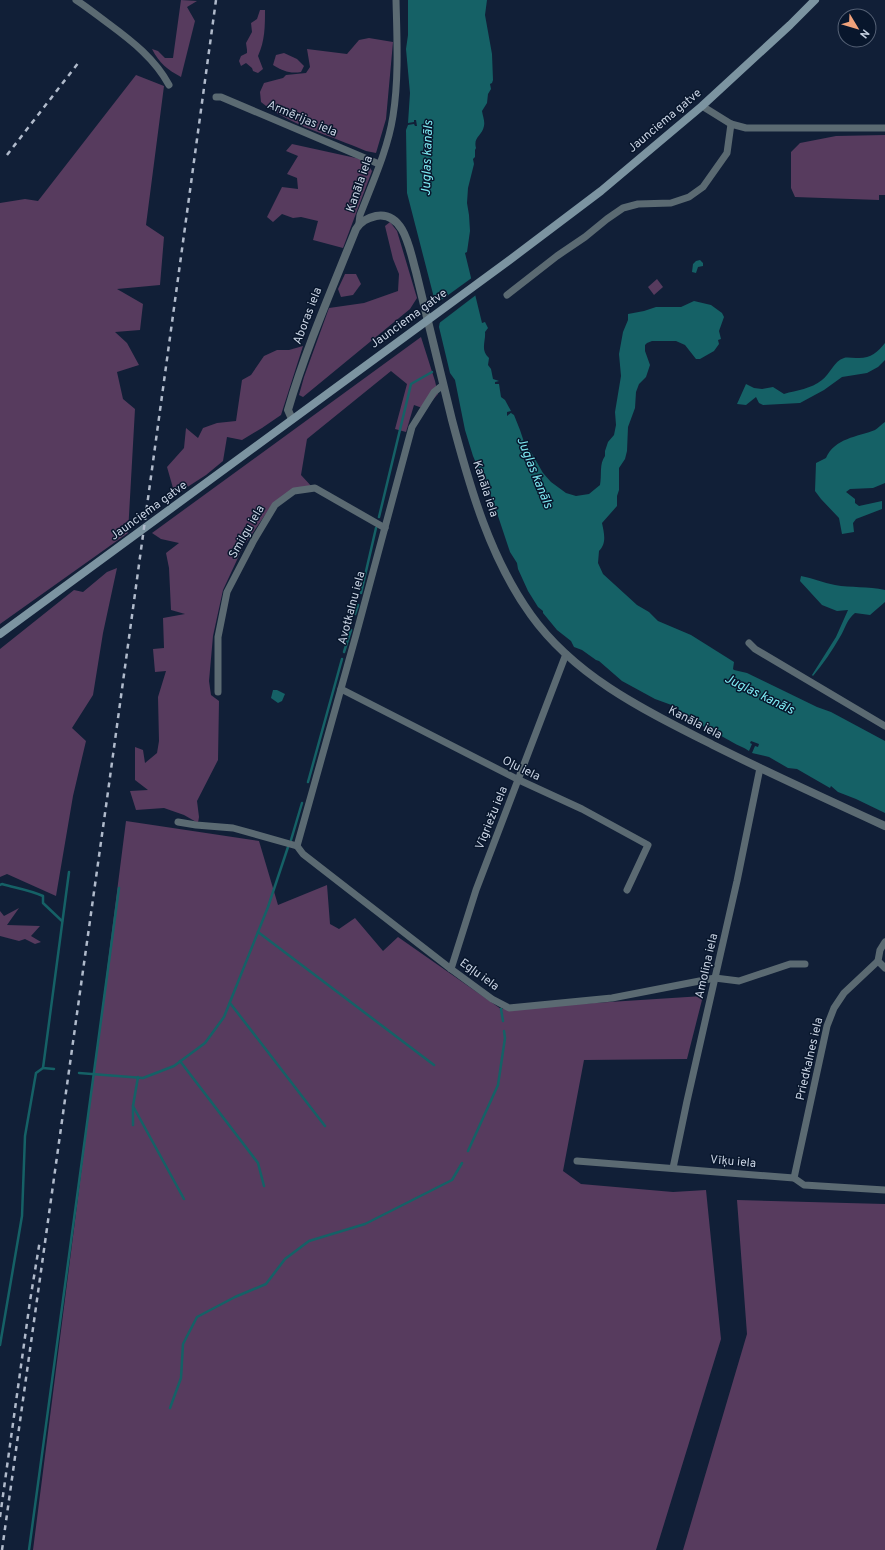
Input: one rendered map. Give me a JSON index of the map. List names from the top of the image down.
{
  "streets": {
    "main road": ["Jaunciema gatve"],
    "street": [
      "Armērijas iela",
      "Kanāla iela",
      "Aboras iela",
      "Smilgu iela",
      "Avotkalnu iela",
      "Oļu iela",
      "Vīgriežu iela",
      "Amoliņa iela",
      "Egļu iela",
      "Priedkalnes iela",
      "Vīķu iela"
    ]
  },
  "crossings": [
    ["Armērijas iela", "Kanāla iela"],
    ["Jaunciema gatve", "Aboras iela"],
    ["Kanāla iela", "Aboras iela"],
    ["Kanāla iela", "Avotkalnu iela"],
    ["Kanāla iela", "Vīgriežu iela"],
    ["Kanāla iela", "Amoliņa iela"],
    ["Smilgu iela", "Avotkalnu iela"],
    ["Avotkalnu iela", "Oļu iela"],
    ["Avotkalnu iela", "Egļu iela"],
    ["Oļu iela", "Vīgriežu iela"],
    ["Vīgriežu iela", "Egļu iela"],
    ["Amoliņa iela", "Egļu iela"],
    ["Amoliņa iela", "Vīķu iela"],
    ["Priedkalnes iela", "Vīķu iela"]
  ],
  "water": ["Juglas kanāls"],
  "north": "bottom right"
}
